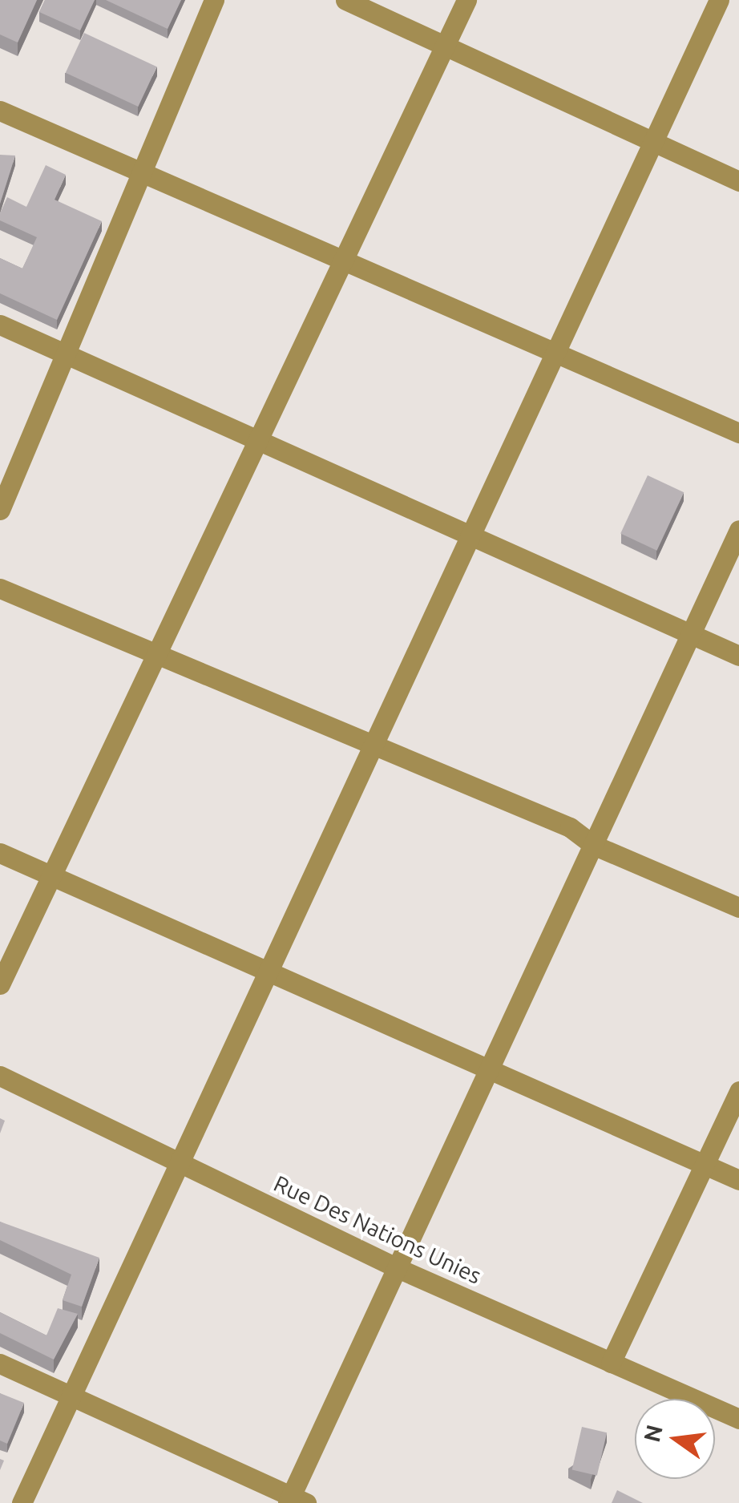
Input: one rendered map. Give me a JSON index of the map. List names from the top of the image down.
{
  "streets": {
    "street": ["Rue Des Nations Unies"]
  },
  "north": "left"
}
